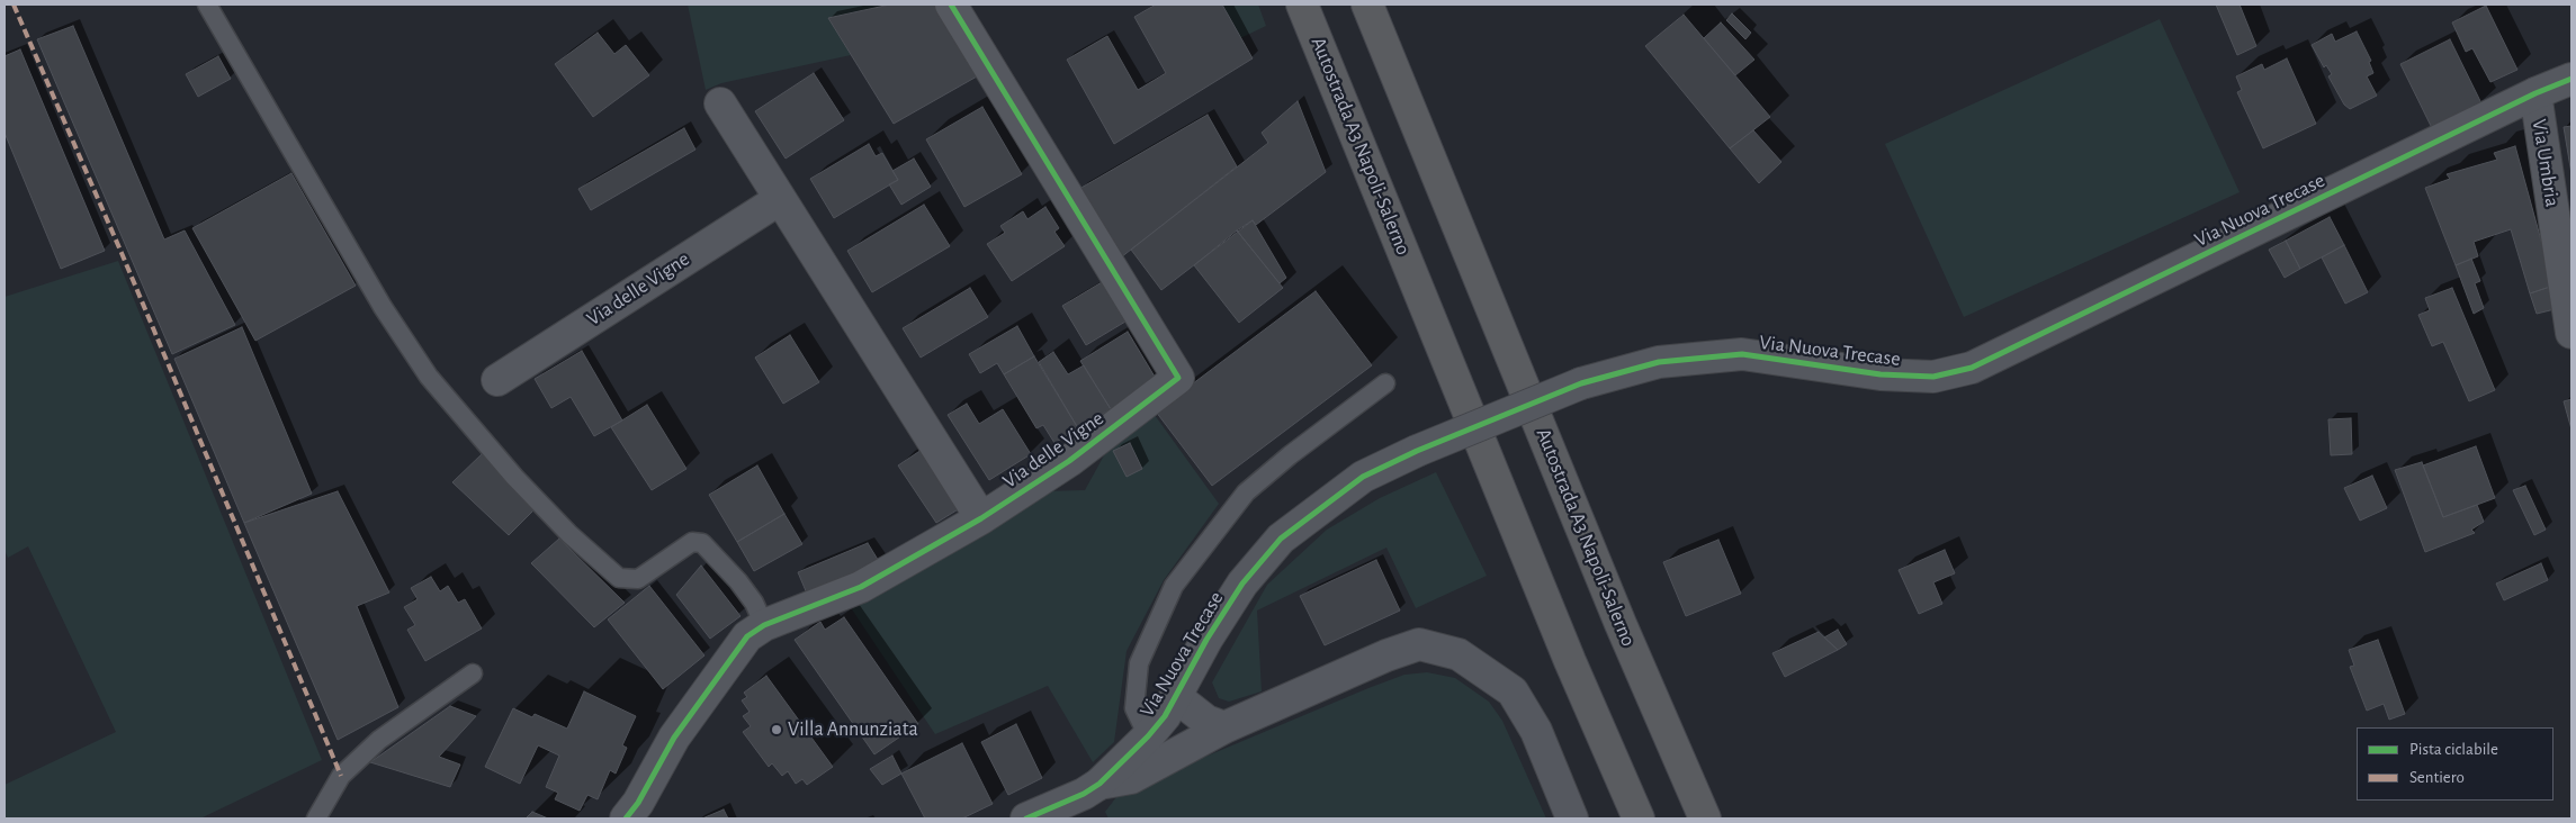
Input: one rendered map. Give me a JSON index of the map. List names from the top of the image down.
{
  "streets": {
    "highway": ["Autostrada A3 Napoli-Salerno"],
    "street": ["Via Umbria", "Via Nuova Trecase", "Via delle Vigne"]
  },
  "crossings": [
    ["Via Umbria", "Via Nuova Trecase"]
  ],
  "places": ["Villa Annunziata"],
  "legend": ["Pista ciclabile", "Sentiero"]
}
